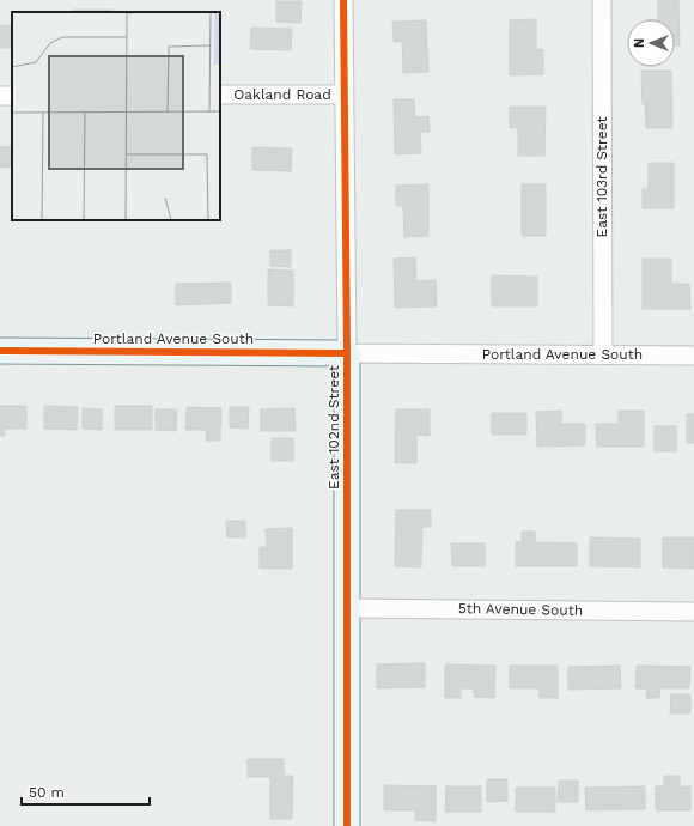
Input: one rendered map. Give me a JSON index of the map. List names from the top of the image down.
{
  "streets": {
    "street": [
      "Oakland Road",
      "East 103rd Street",
      "Portland Avenue South",
      "East 102nd Street",
      "5th Avenue South"
    ]
  },
  "crossings": [
    ["Oakland Road", "East 102nd Street"],
    ["East 103rd Street", "Portland Avenue South"],
    ["Portland Avenue South", "East 102nd Street"],
    ["East 102nd Street", "5th Avenue South"]
  ],
  "scale_bar": "50 m",
  "north": "left"
}
